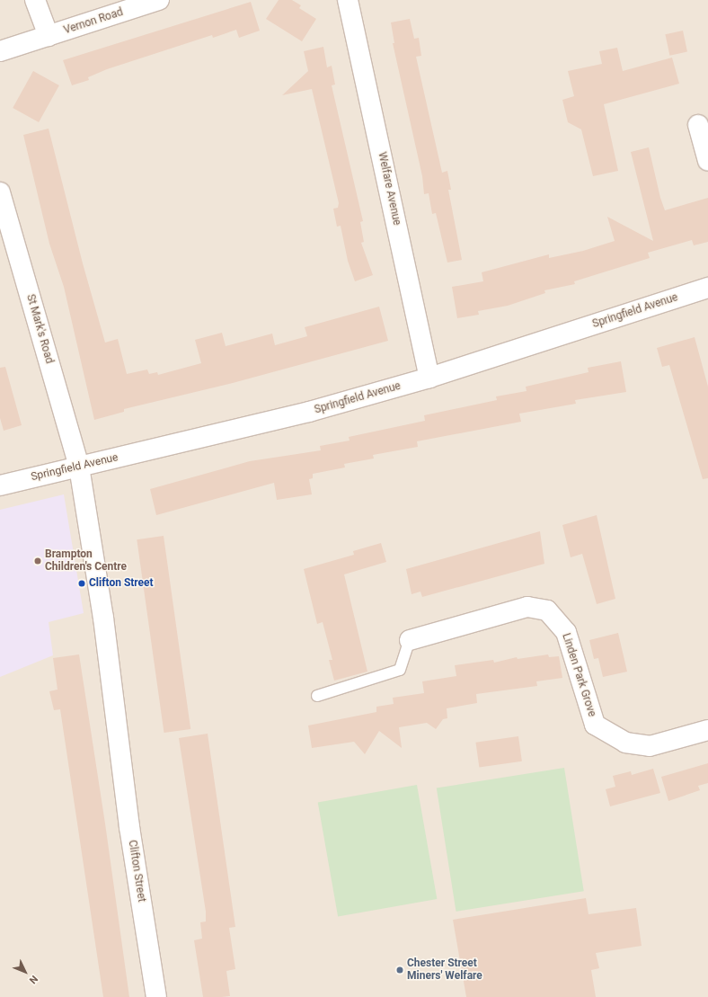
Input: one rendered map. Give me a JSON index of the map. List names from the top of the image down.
{
  "streets": {
    "street": [
      "Vernon Road",
      "Welfare Avenue",
      "Springfield Avenue",
      "St Mark's Road",
      "Linden Park Grove",
      "Clifton Street"
    ]
  },
  "crossings": [
    ["Welfare Avenue", "Springfield Avenue"],
    ["Springfield Avenue", "St Mark's Road"],
    ["Springfield Avenue", "Clifton Street"],
    ["St Mark's Road", "Clifton Street"]
  ],
  "places": ["Brampton Children's Centre", "Clifton Street", "Chester Street Miners' Welfare"],
  "north": "bottom right"
}
